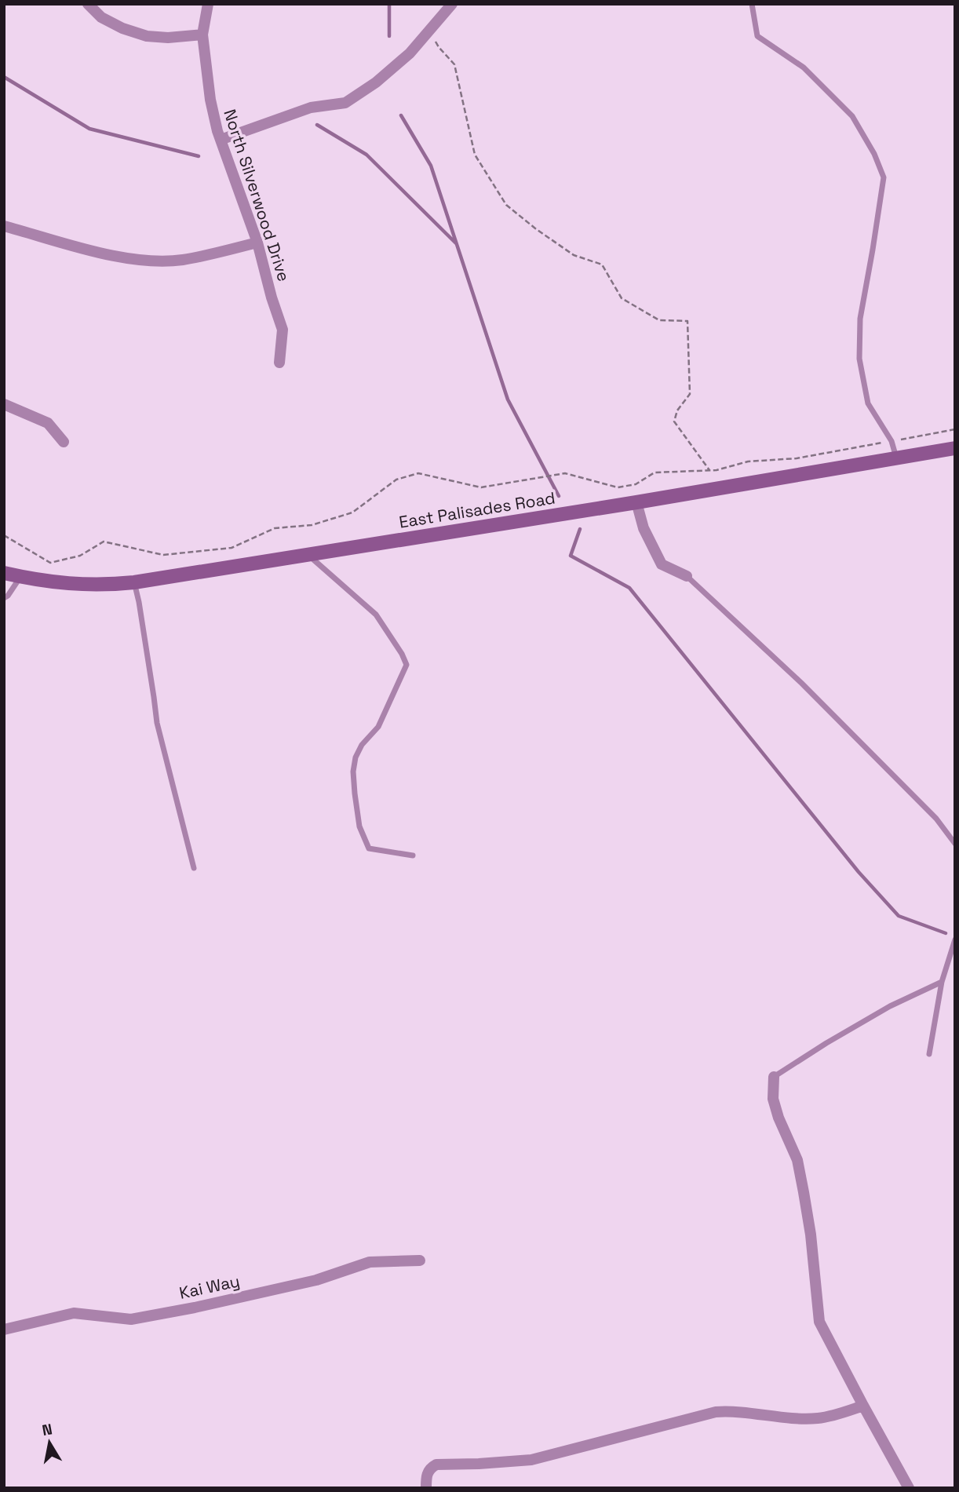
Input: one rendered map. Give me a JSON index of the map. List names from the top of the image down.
{
  "streets": {
    "street": ["North Silverwood Drive", "East Palisades Road", "Kai Way"]
  },
  "north": "top"
}
